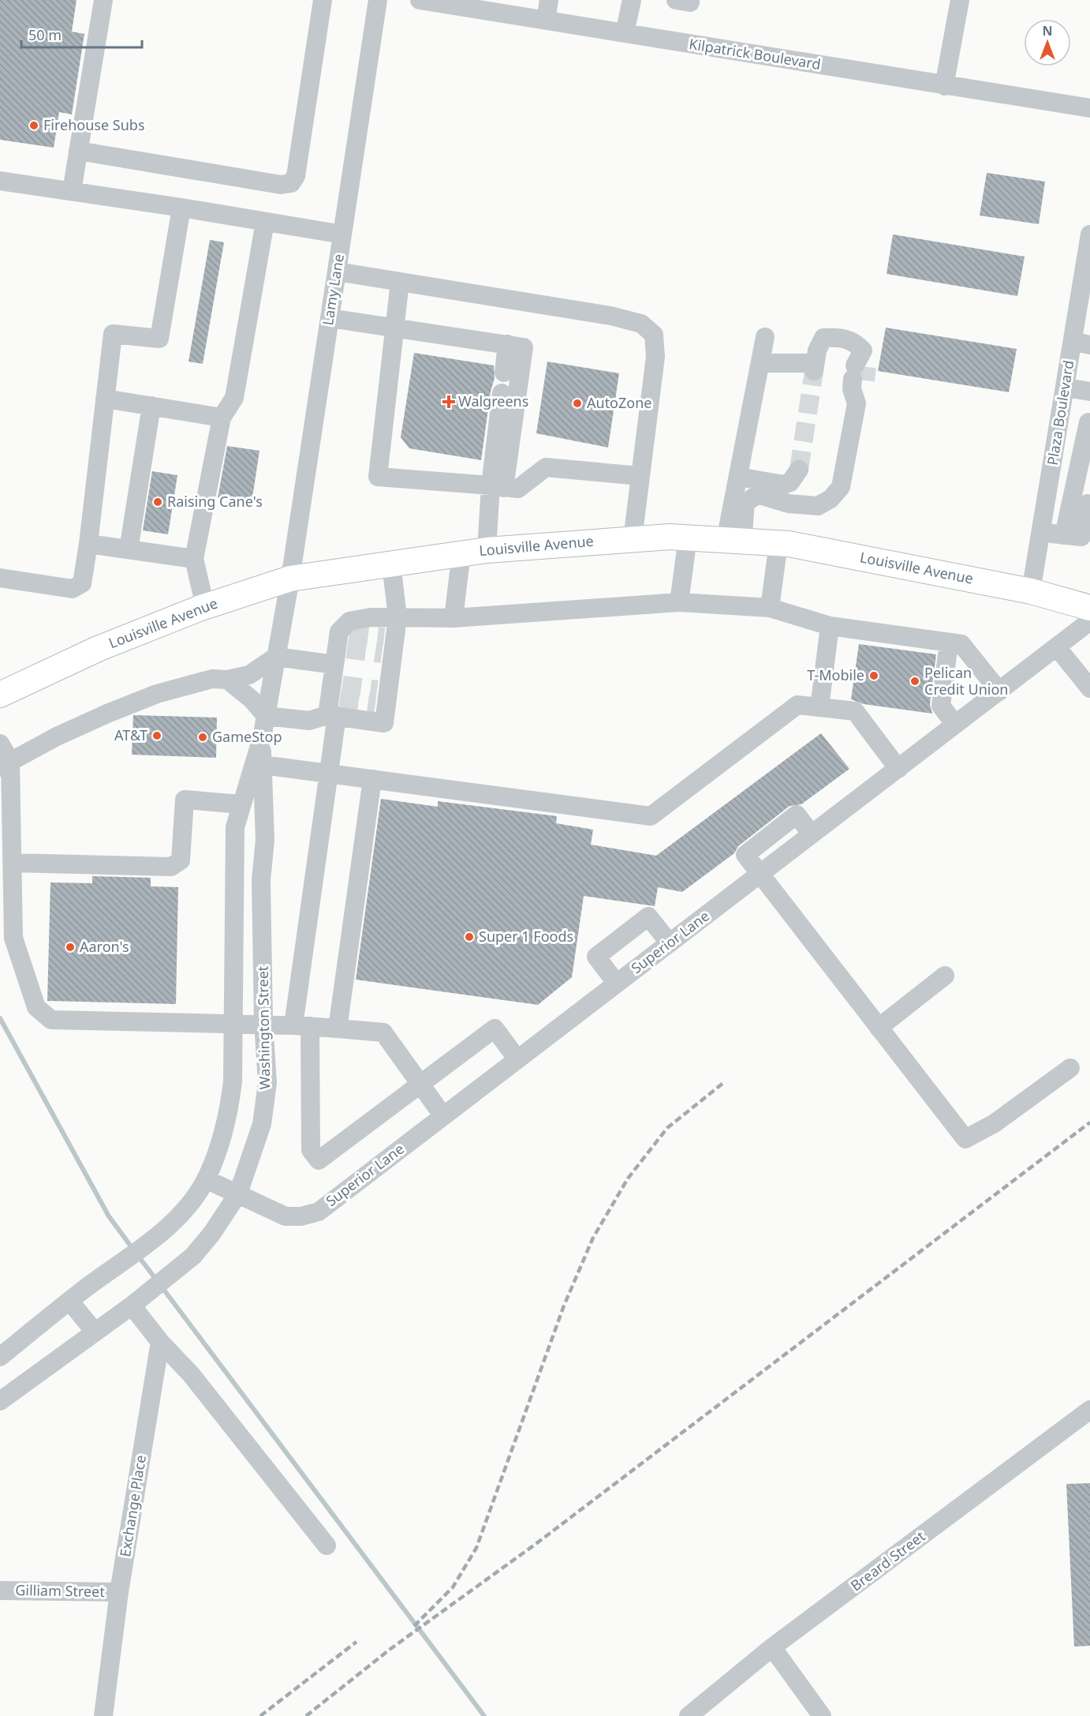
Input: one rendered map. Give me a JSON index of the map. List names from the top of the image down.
{
  "streets": {
    "main road": ["Louisville Avenue"],
    "street": [
      "Kilpatrick Boulevard",
      "Lamy Lane",
      "Plaza Boulevard",
      "Superior Lane",
      "Washington Street",
      "Exchange Place",
      "Breard Street",
      "Gilliam Street"
    ]
  },
  "crossings": [
    ["Lamy Lane", "Louisville Avenue"],
    ["Lamy Lane", "Washington Street"],
    ["Plaza Boulevard", "Louisville Avenue"],
    ["Louisville Avenue", "Washington Street"],
    ["Superior Lane", "Washington Street"],
    ["Exchange Place", "Gilliam Street"]
  ],
  "places": {
    "other": [
      "Firehouse Subs",
      "AutoZone",
      "Raising Cane's",
      "T-Mobile",
      "Pelican Credit Union",
      "AT&T",
      "GameStop",
      "Super 1 Foods",
      "Aaron's"
    ],
    "health": ["Walgreens"]
  },
  "scale_bar": "50 m",
  "north": "top"
}
